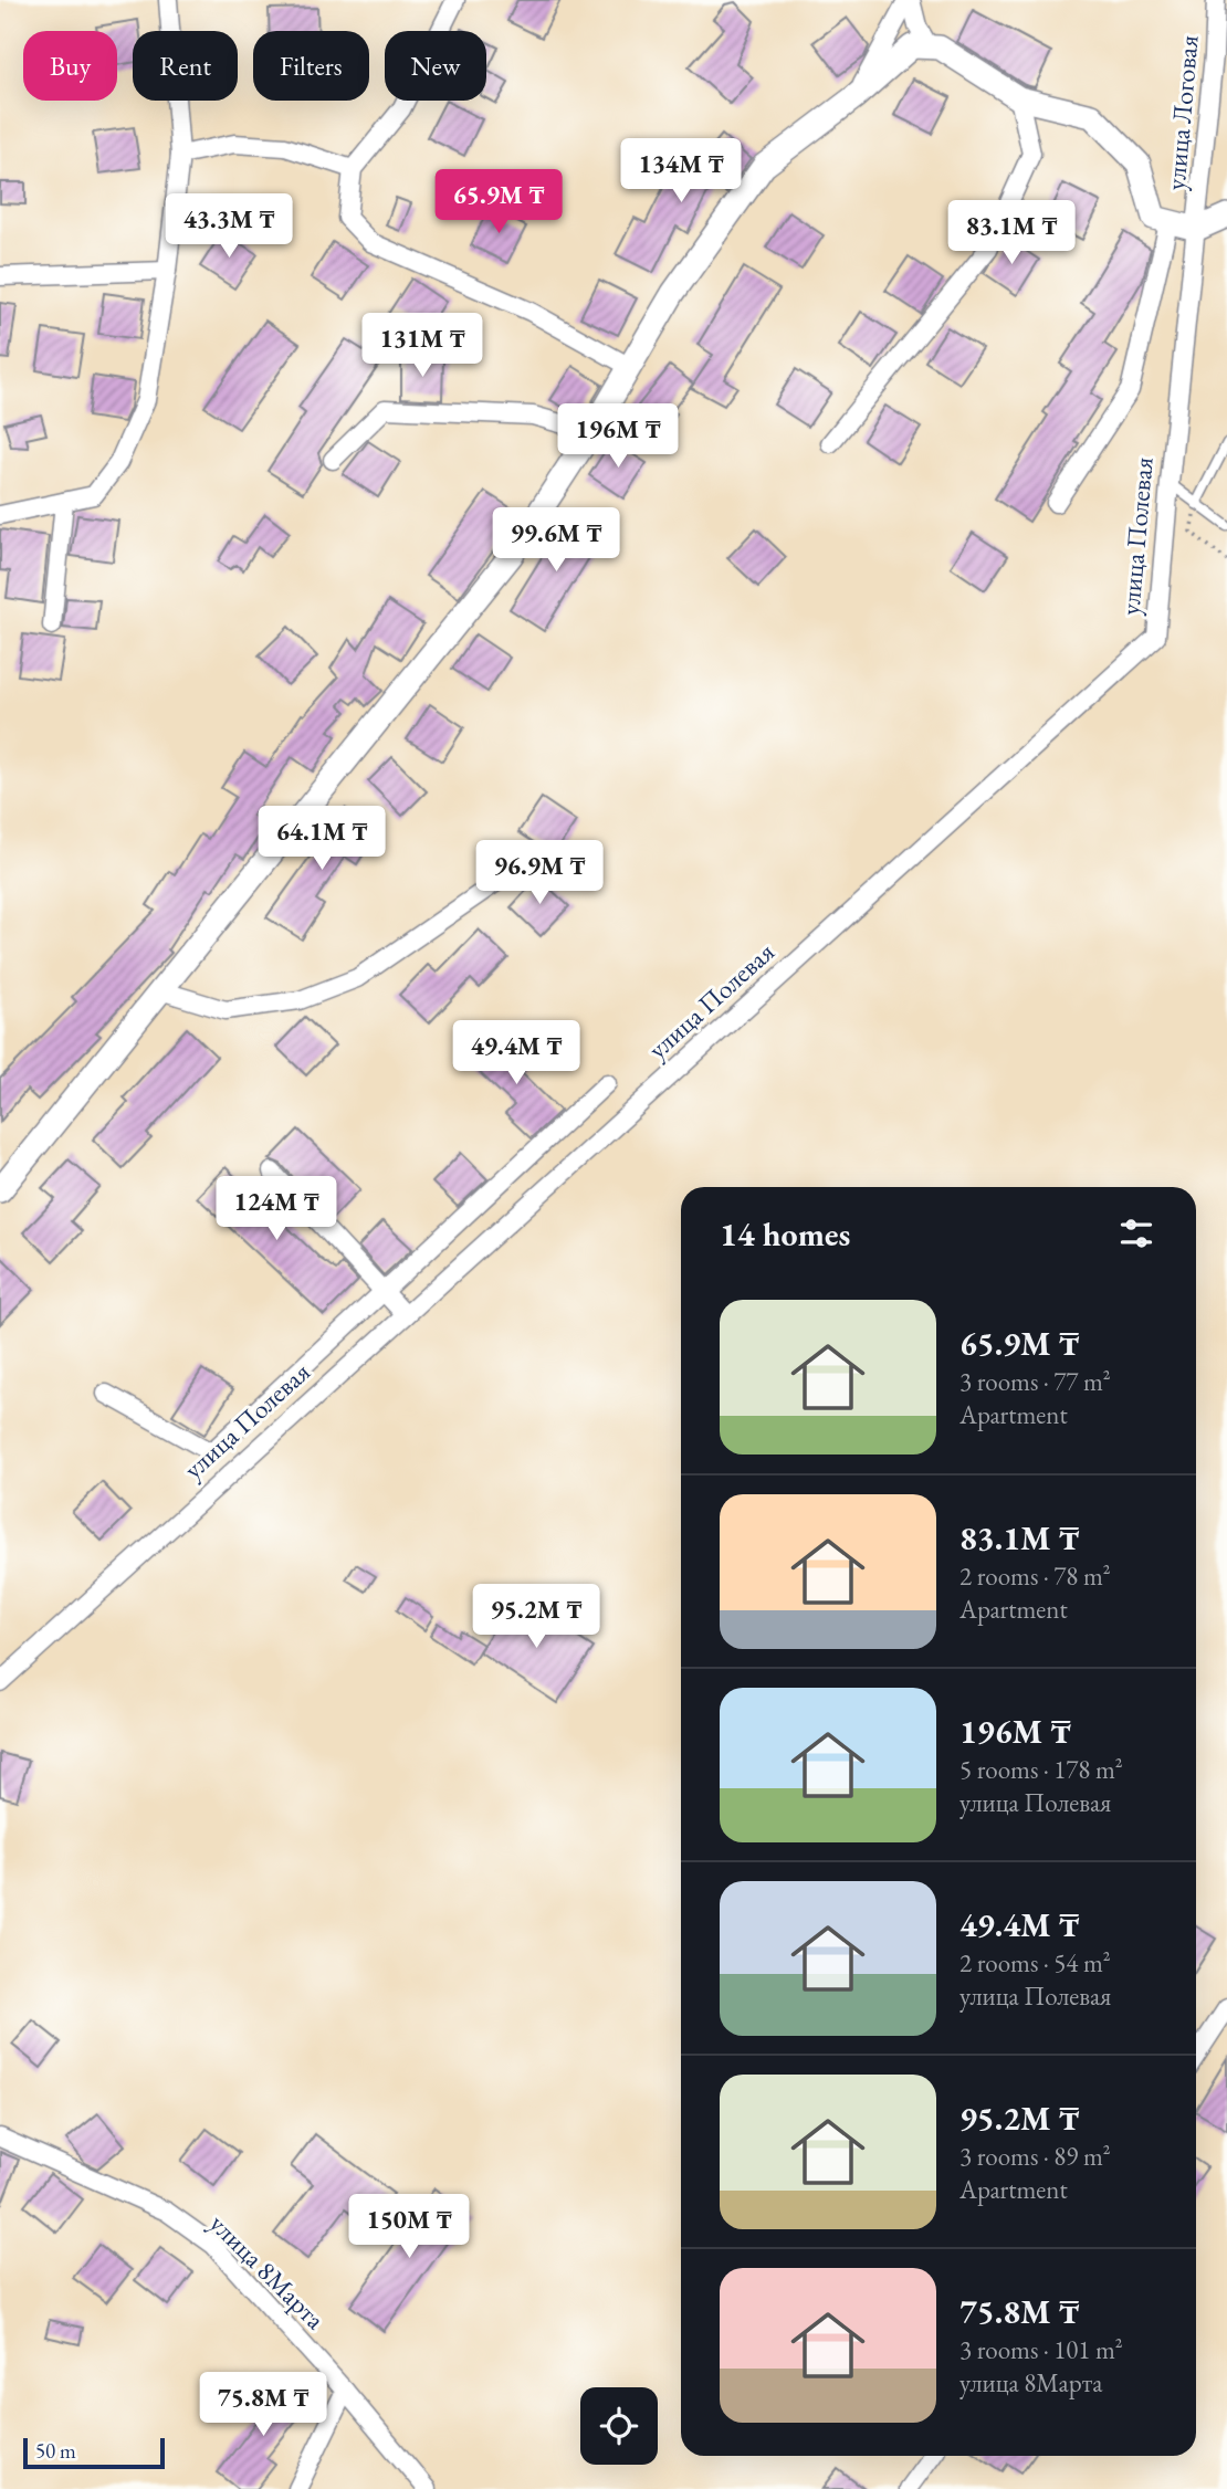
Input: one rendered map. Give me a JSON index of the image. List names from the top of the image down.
{
  "streets": {
    "street": ["улица Логовая", "улица Полевая", "улица 8Марта"]
  },
  "crossings": [
    ["улица Логовая", "улица Полевая"]
  ],
  "scale_bar": "50 m",
  "page": {
    "chip": [
      "Buy",
      "Rent",
      "Filters",
      "New"
    ],
    "price": [
      "134M ₸",
      "65.9M ₸",
      "43.3M ₸",
      "83.1M ₸",
      "131M ₸",
      "196M ₸",
      "99.6M ₸",
      "64.1M ₸",
      "96.9M ₸",
      "49.4M ₸",
      "124M ₸",
      "95.2M ₸",
      "150M ₸",
      "75.8M ₸"
    ],
    "heading": "14 homes",
    "list": [
      {
        "name": "65.9M ₸",
        "note": "3 rooms · 77 m² · Apartment"
      },
      {
        "name": "83.1M ₸",
        "note": "2 rooms · 78 m² · Apartment"
      },
      {
        "name": "196M ₸",
        "note": "5 rooms · 178 m² · улица Полевая"
      },
      {
        "name": "49.4M ₸",
        "note": "2 rooms · 54 m² · улица Полевая"
      },
      {
        "name": "95.2M ₸",
        "note": "3 rooms · 89 m² · Apartment"
      },
      {
        "name": "75.8M ₸",
        "note": "3 rooms · 101 m² · улица 8Марта"
      }
    ],
    "scale": "50 m"
  }
}
